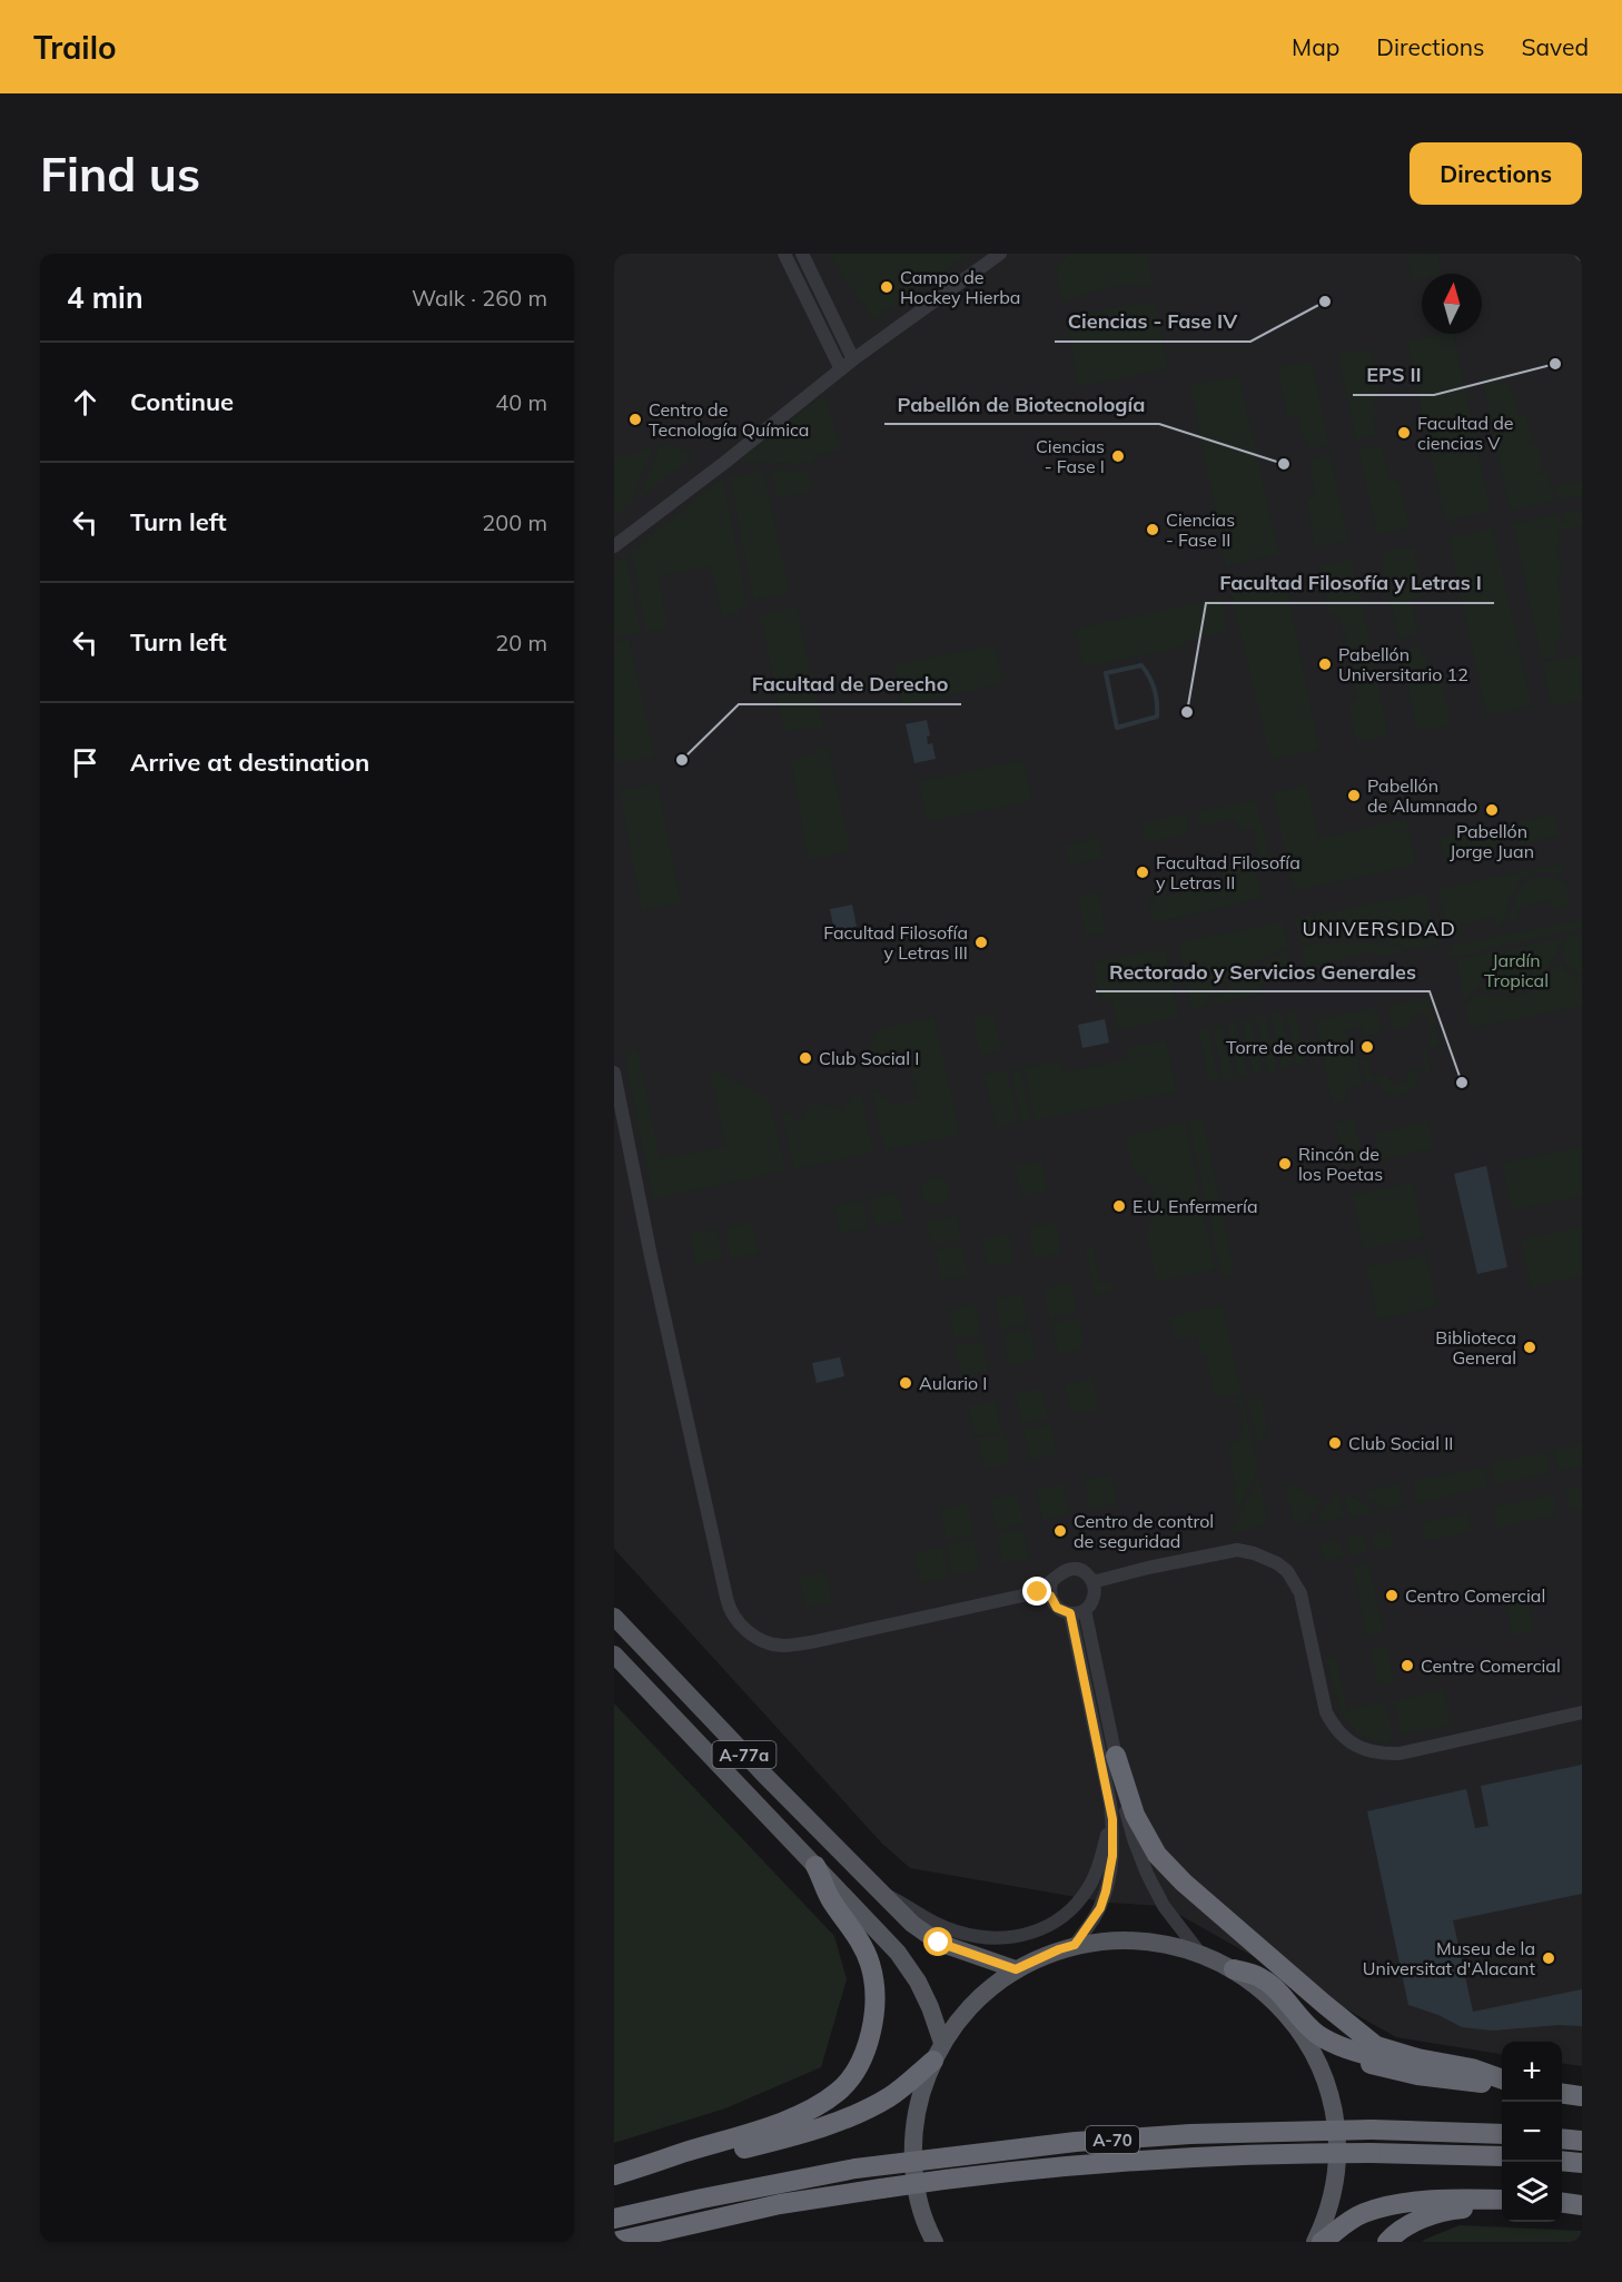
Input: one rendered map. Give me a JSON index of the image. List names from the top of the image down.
{
  "streets": {
    "highway": ["A-70"],
    "main road": ["A-77a"]
  },
  "districts": ["UNIVERSIDAD"],
  "parks": ["Jardín Tropical"],
  "places": [
    "Campo de Hockey Hierba",
    "Ciencias - Fase IV",
    "EPS II",
    "Centro de Tecnología Química",
    "Facultad de ciencias V",
    "Ciencias - Fase I",
    "Pabellón de Biotecnología",
    "Ciencias - Fase II",
    "Pabellón Universitario 12",
    "Facultad Filosofía y Letras I",
    "Facultad de Derecho",
    "Pabellón de Alumnado",
    "Pabellón Jorge Juan",
    "Facultad Filosofía y Letras II",
    "Facultad Filosofía y Letras III",
    "Torre de control",
    "Club Social I",
    "Rectorado y Servicios Generales",
    "Rincón de los Poetas",
    "E.U. Enfermería",
    "Biblioteca General",
    "Aulario I",
    "Club Social II",
    "Centro de control de seguridad",
    "Centro Comercial",
    "Centre Comercial",
    "Museu de la Universitat d'Alacant"
  ],
  "north": "top",
  "page": {
    "header": "Trailo",
    "nav": ["Map", "Directions", "Saved"],
    "buttons": "Directions",
    "title": "Find us",
    "heading": ["4 min", "Walk · 260 m"],
    "list": [
      ["Continue", "40 m"],
      ["Turn left", "200 m"],
      ["Turn left", "20 m"],
      "Arrive at destination"
    ],
    "map_buttons": ["+", "−"]
  }
}
